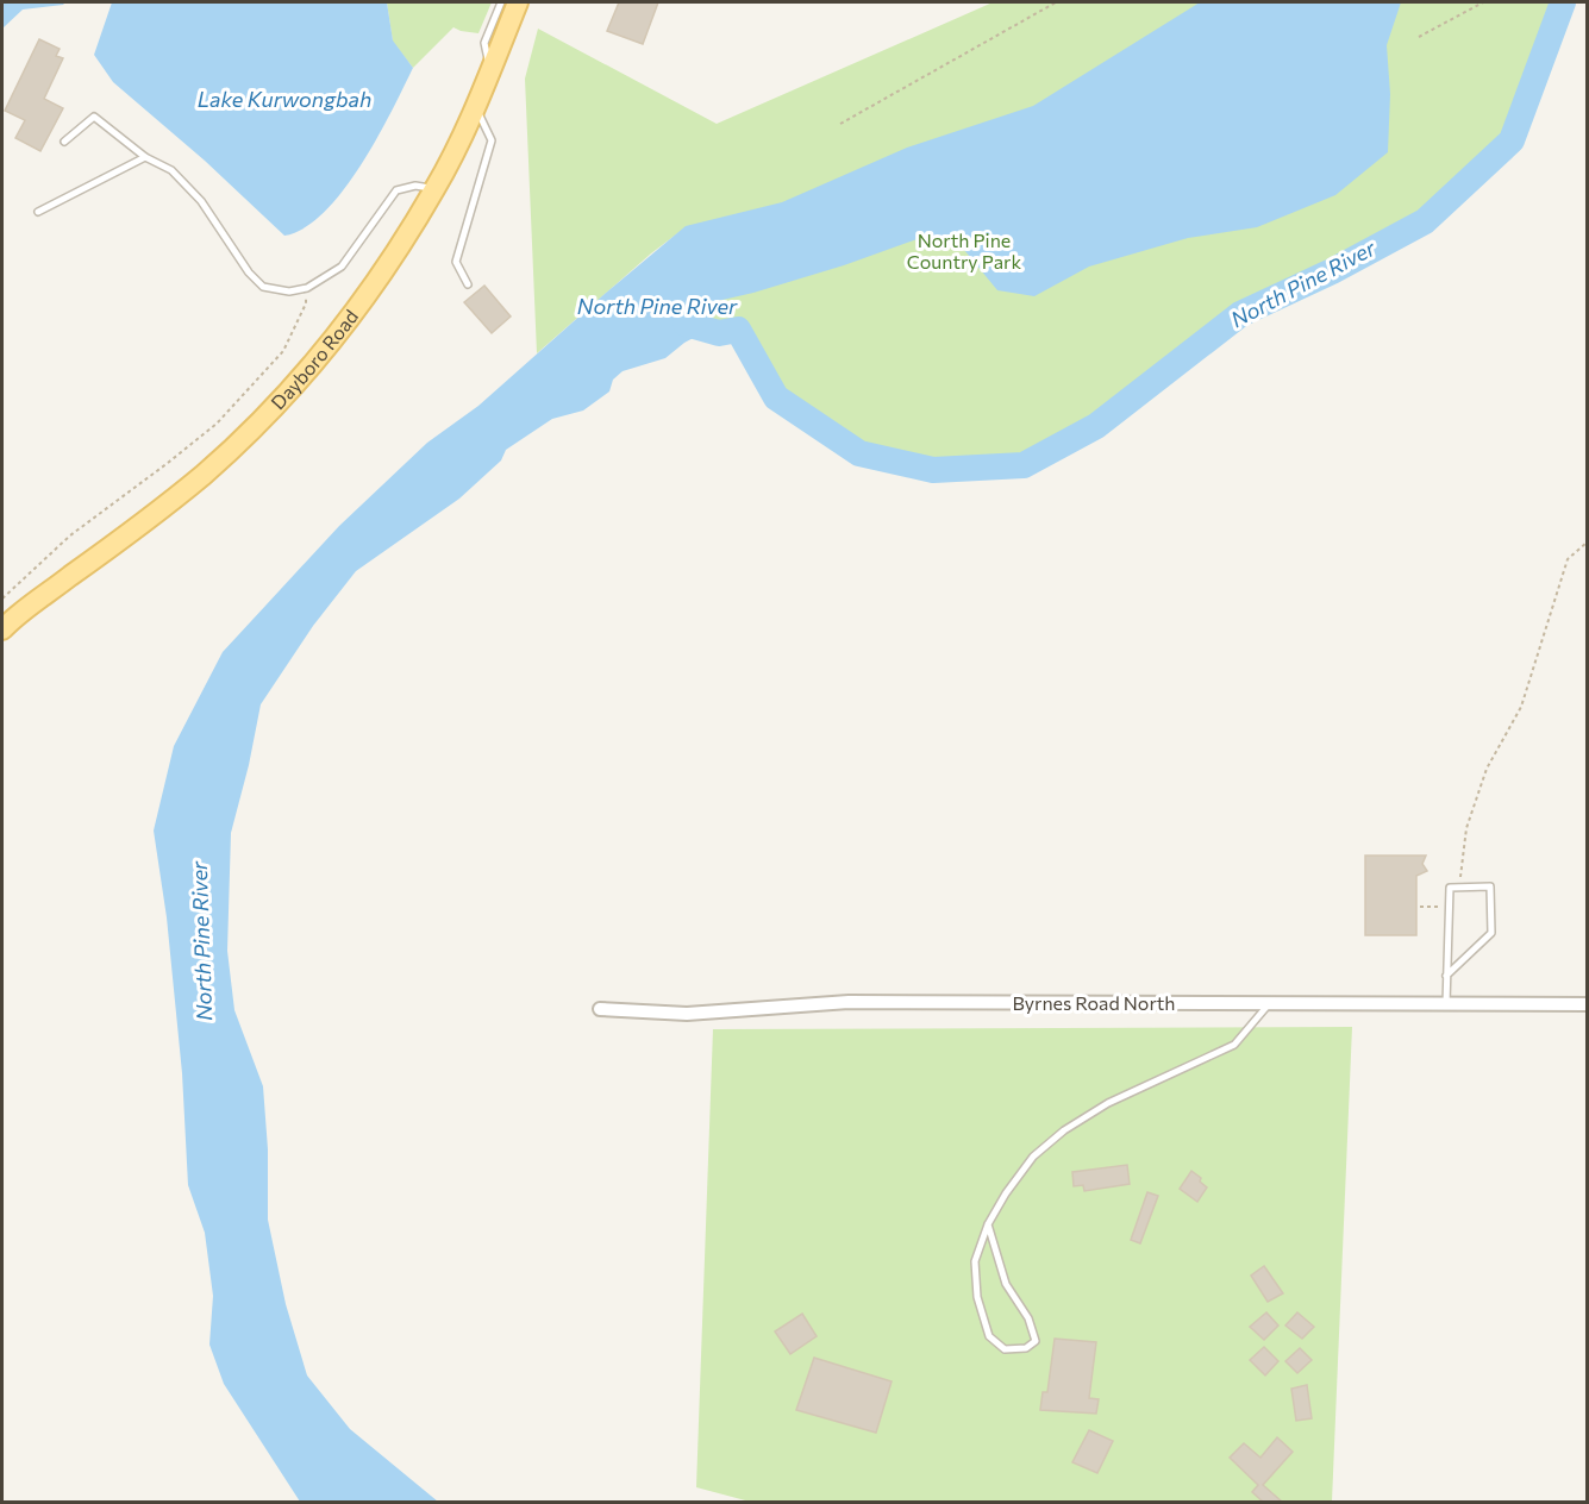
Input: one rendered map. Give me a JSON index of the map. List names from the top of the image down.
{
  "streets": {
    "main road": ["Dayboro Road"],
    "street": ["Byrnes Road North"]
  },
  "water": ["Lake Kurwongbah", "North Pine River"],
  "parks": ["North Pine Country Park"]
}
